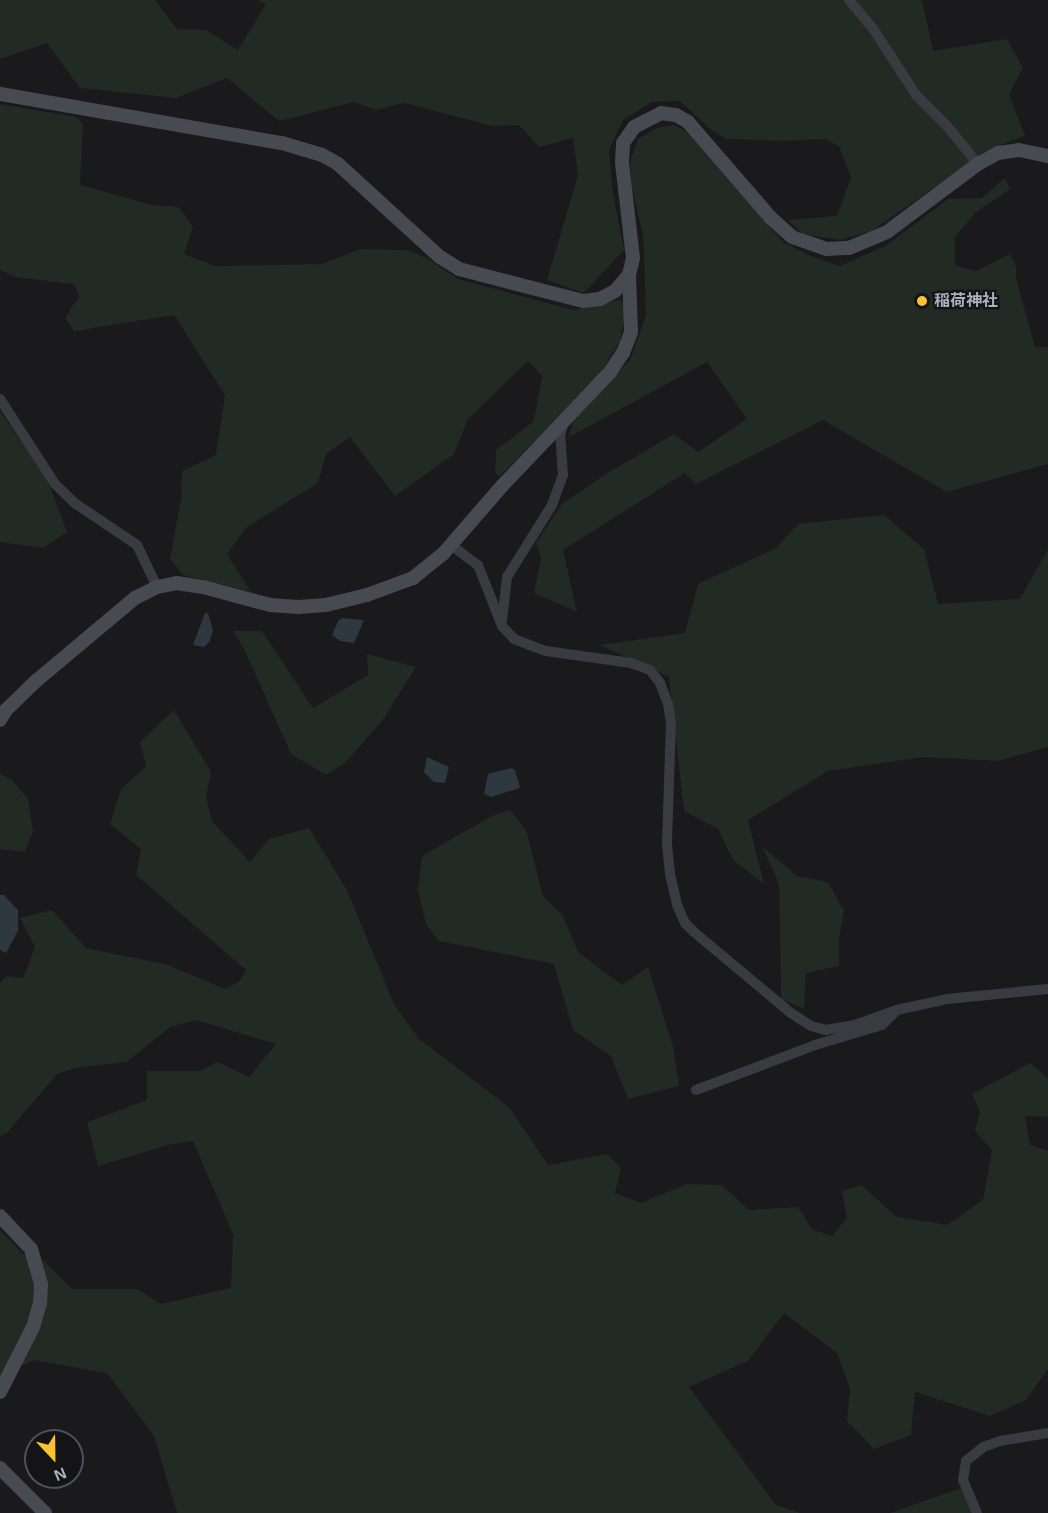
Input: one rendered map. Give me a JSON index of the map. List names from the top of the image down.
{
  "places": ["稲荷神社"],
  "north": "bottom"
}
